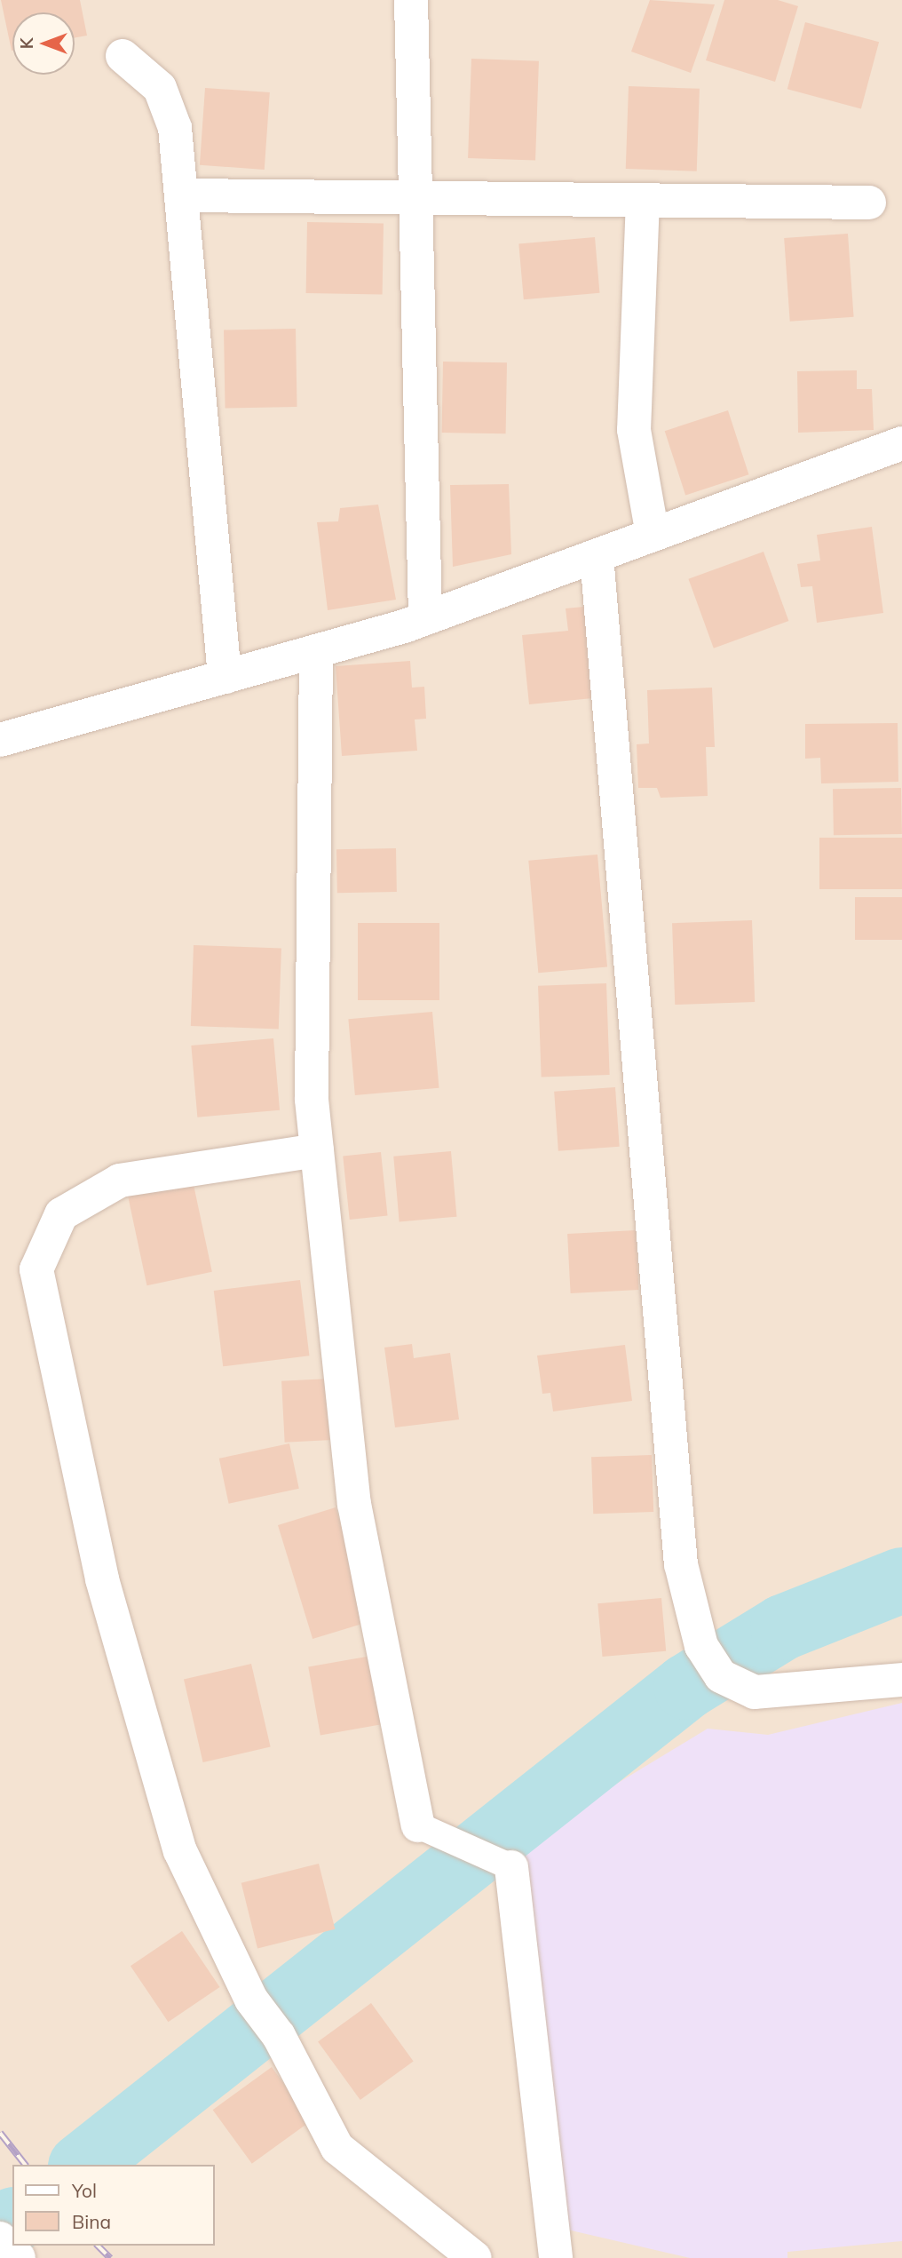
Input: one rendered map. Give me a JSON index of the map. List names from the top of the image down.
{
  "legend": ["Yol", "Bina"],
  "north": "left"
}
